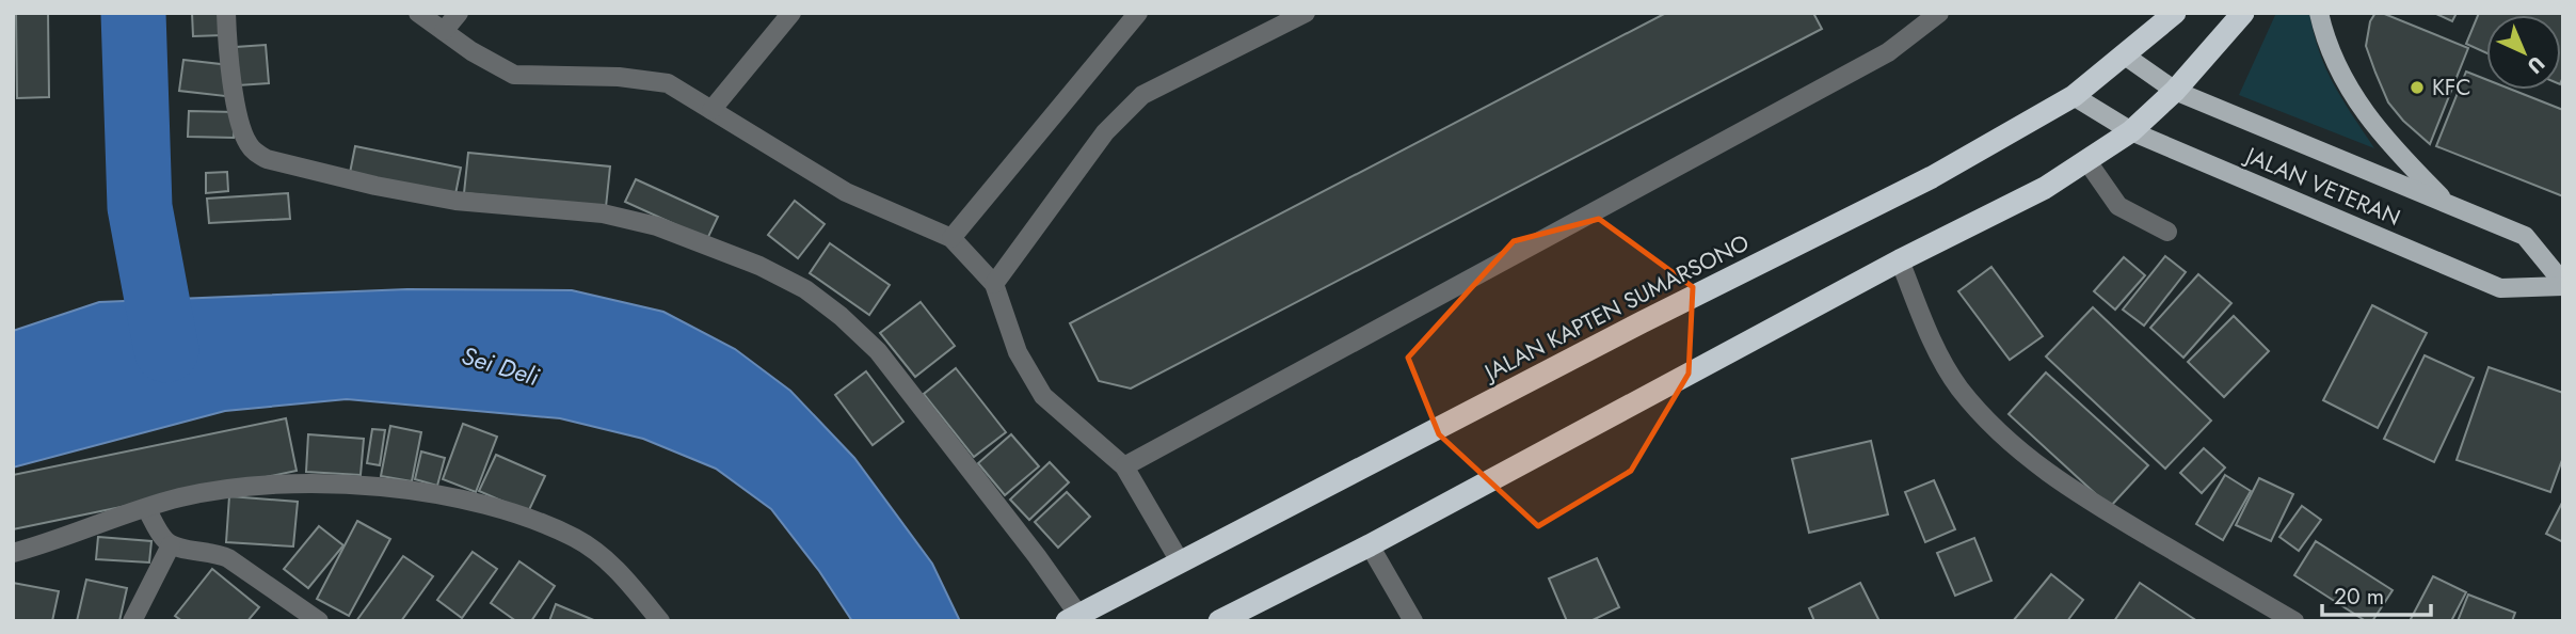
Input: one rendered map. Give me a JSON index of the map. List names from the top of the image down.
{
  "streets": {
    "highway": ["JALAN KAPTEN SUMARSONO"],
    "main road": ["JALAN VETERAN"]
  },
  "crossings": [
    ["JALAN VETERAN", "JALAN KAPTEN SUMARSONO"]
  ],
  "water": ["Sei Deli"],
  "places": ["KFC"],
  "scale_bar": "20 m",
  "north": "bottom right"
}
